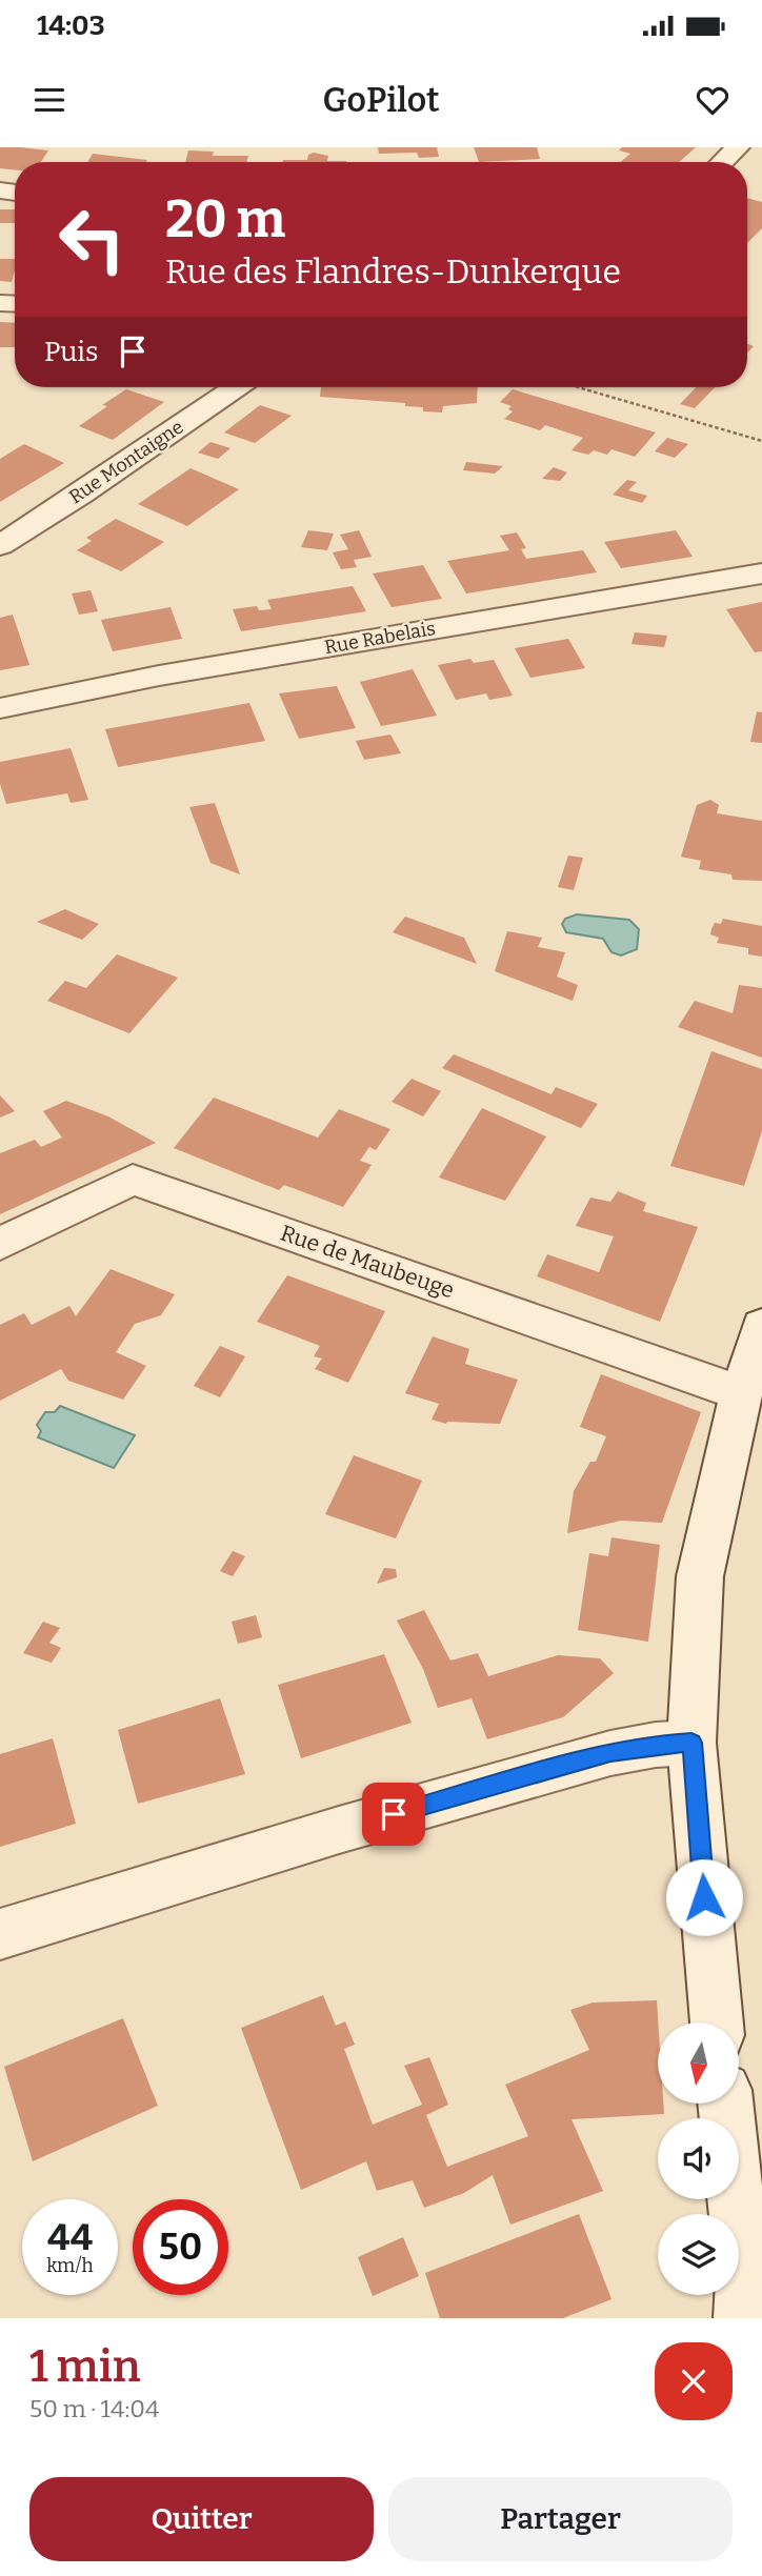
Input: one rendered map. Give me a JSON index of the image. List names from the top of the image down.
{
  "streets": {
    "street": ["Rue Montaigne", "Rue Rabelais", "Rue de Maubeuge"]
  },
  "north": "bottom",
  "page": {
    "status": "14:03",
    "header": "GoPilot",
    "turn": ["20 m", "Rue des Flandres-Dunkerque"],
    "then": "Puis",
    "speed": "44 km/h",
    "limit": "50",
    "heading": ["1 min", "50 m · 14:04"],
    "buttons": ["Quitter", "Partager"]
  }
}
